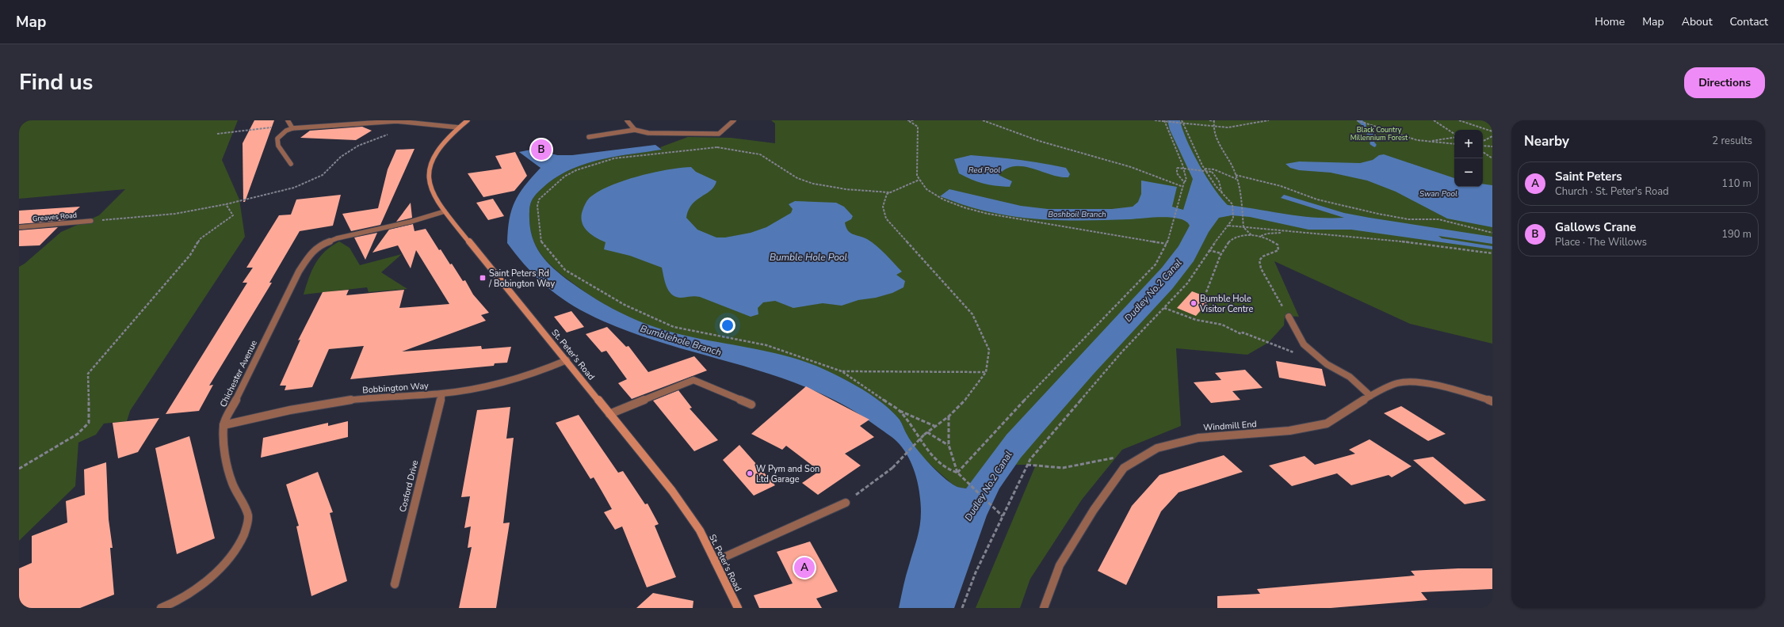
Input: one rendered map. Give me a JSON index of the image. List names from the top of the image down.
{
  "streets": {
    "street": [
      "Greaves Road",
      "St. Peter's Road",
      "Chichester Avenue",
      "Bobbington Way",
      "Windmill End",
      "Cosford Drive"
    ]
  },
  "crossings": [
    ["St. Peter's Road", "Chichester Avenue"],
    ["St. Peter's Road", "Bobbington Way"],
    ["Chichester Avenue", "Bobbington Way"],
    ["Bobbington Way", "Cosford Drive"]
  ],
  "water": [
    "Red Pool",
    "Swan Pool",
    "Boshboil Branch",
    "Bumble Hole Pool",
    "Dudley No.2 Canal",
    "Bumblehole Branch"
  ],
  "parks": ["Black Country Millennium Forest"],
  "places": {
    "transit": ["Saint Peters Rd / Bobington Way"],
    "other": ["Bumble Hole Visitor Centre", "W Pym and Son Ltd Garage"]
  },
  "page": {
    "header": "Map",
    "nav": [
      "Home",
      "Map",
      "About",
      "Contact"
    ],
    "title": "Find us",
    "buttons": "Directions",
    "heading": ["Nearby", "2 results"],
    "map_buttons": ["+", "−"],
    "pins": ["B", "A"],
    "list": [
      {
        "mark": "A",
        "name": "Saint Peters",
        "note": "Church · St. Peter's Road",
        "value": "110 m"
      },
      {
        "mark": "B",
        "name": "Gallows Crane",
        "note": "Place · The Willows",
        "value": "190 m"
      }
    ]
  }
}
